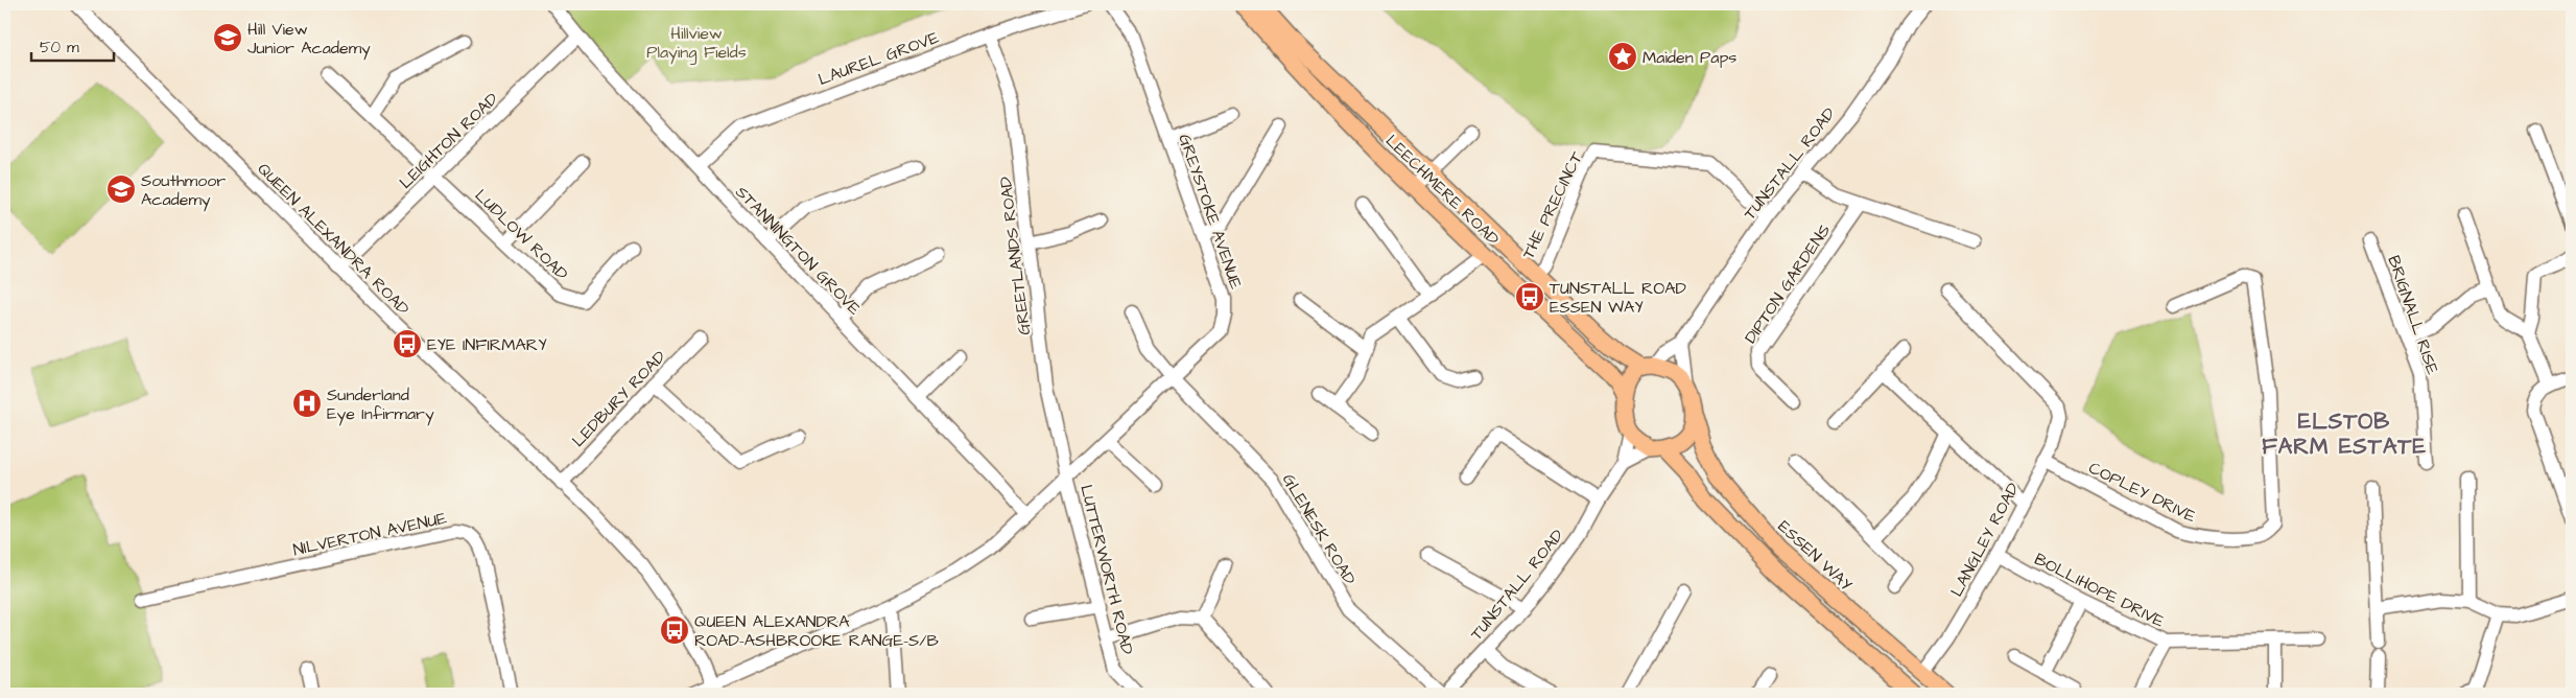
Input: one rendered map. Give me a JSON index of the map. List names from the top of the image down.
{
  "streets": {
    "main road": ["TUNSTALL ROAD", "LEECHMERE ROAD", "ESSEN WAY"],
    "street": [
      "LAUREL GROVE",
      "LEIGHTON ROAD",
      "THE PRECINCT",
      "GREYSTOKE AVENUE",
      "LUDLOW ROAD",
      "QUEEN ALEXANDRA ROAD",
      "STANNINGTON GROVE",
      "GREETLANDS ROAD",
      "DIPTON GARDENS",
      "BRIGNALL RISE",
      "LEDBURY ROAD",
      "COPLEY DRIVE",
      "GLENESK ROAD",
      "NILVERTON AVENUE",
      "LANGLEY ROAD",
      "LUTTERWORTH ROAD",
      "BOLLIHOPE DRIVE"
    ]
  },
  "crossings": [
    ["LAUREL GROVE", "STANNINGTON GROVE"],
    ["LAUREL GROVE", "GREETLANDS ROAD"],
    ["LEIGHTON ROAD", "LUDLOW ROAD"],
    ["LEIGHTON ROAD", "QUEEN ALEXANDRA ROAD"],
    ["LEIGHTON ROAD", "STANNINGTON GROVE"],
    ["TUNSTALL ROAD", "LEECHMERE ROAD"],
    ["TUNSTALL ROAD", "THE PRECINCT"],
    ["TUNSTALL ROAD", "GLENESK ROAD"],
    ["TUNSTALL ROAD", "ESSEN WAY"],
    ["LEECHMERE ROAD", "THE PRECINCT"],
    ["LEECHMERE ROAD", "ESSEN WAY"],
    ["GREYSTOKE AVENUE", "STANNINGTON GROVE"],
    ["GREYSTOKE AVENUE", "GREETLANDS ROAD"],
    ["GREYSTOKE AVENUE", "GLENESK ROAD"],
    ["GREYSTOKE AVENUE", "LUTTERWORTH ROAD"],
    ["QUEEN ALEXANDRA ROAD", "LEDBURY ROAD"],
    ["GREETLANDS ROAD", "LUTTERWORTH ROAD"],
    ["COPLEY DRIVE", "LANGLEY ROAD"],
    ["LANGLEY ROAD", "ESSEN WAY"],
    ["LANGLEY ROAD", "BOLLIHOPE DRIVE"]
  ],
  "districts": ["ELSTOB FARM ESTATE"],
  "parks": ["Hillview Playing Fields"],
  "places": {
    "school or university": ["Hill View Junior Academy", "Southmoor Academy"],
    "place": ["Maiden Paps"],
    "bus stop": ["TUNSTALL ROAD ESSEN WAY", "EYE INFIRMARY", "QUEEN ALEXANDRA ROAD-ASHBROOKE RANGE-S/B"],
    "hospital": ["Sunderland Eye Infirmary"]
  },
  "scale_bar": "50 m"
}
